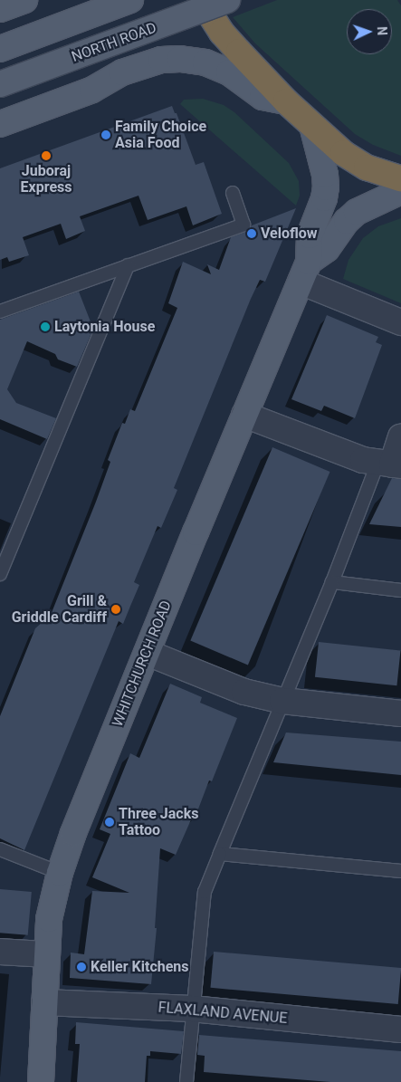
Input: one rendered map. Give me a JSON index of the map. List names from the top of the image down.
{
  "streets": {
    "main road": ["NORTH ROAD", "WHITCHURCH ROAD"],
    "street": ["FLAXLAND AVENUE"]
  },
  "crossings": [
    ["WHITCHURCH ROAD", "FLAXLAND AVENUE"]
  ],
  "places": [
    "Family Choice Asia Food",
    "Juboraj Express",
    "Veloflow",
    "Laytonia House",
    "Grill & Griddle Cardiff",
    "Three Jacks Tattoo",
    "Keller Kitchens"
  ],
  "north": "right"
}
